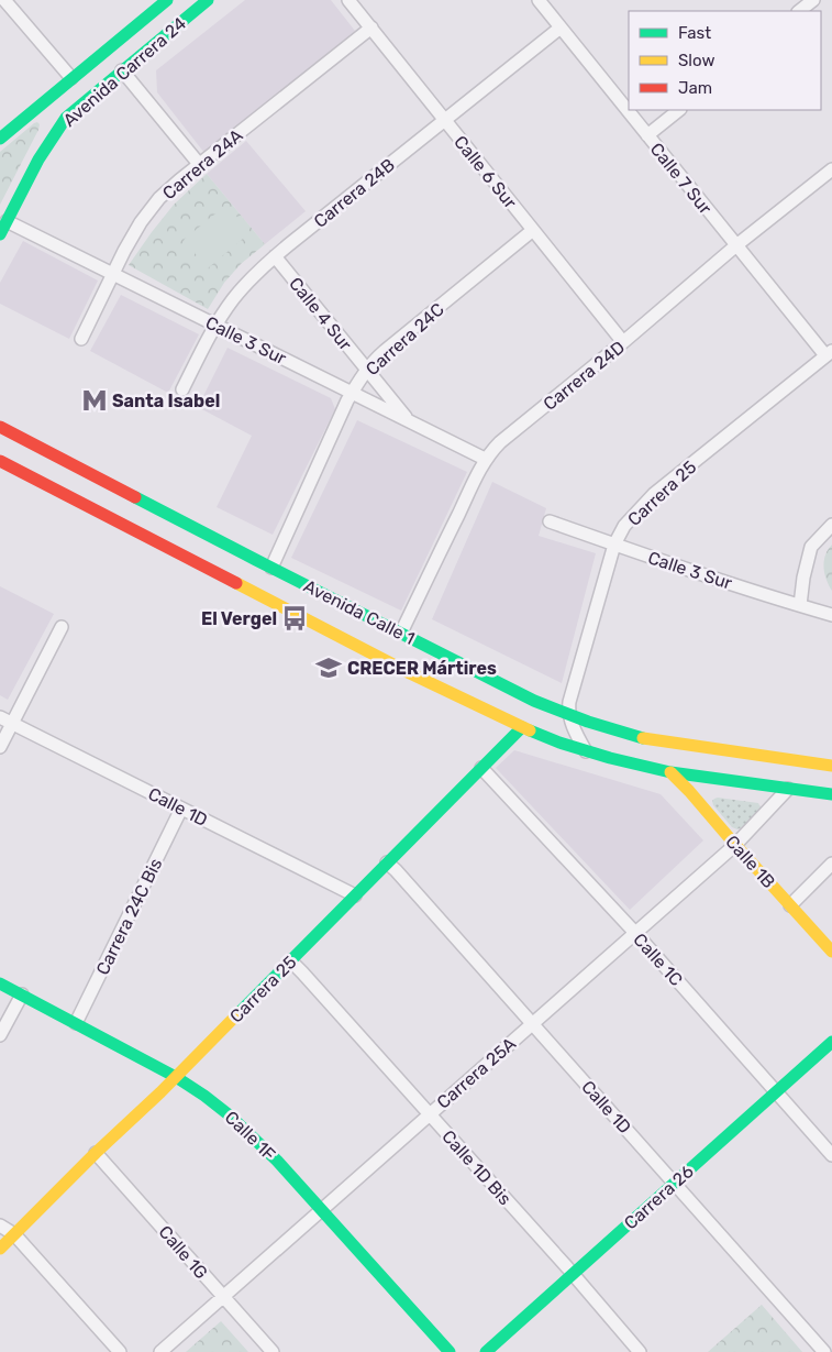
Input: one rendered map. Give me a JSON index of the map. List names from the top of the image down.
{
  "streets": {
    "main road": [
      "Avenida Carrera 24",
      "Carrera 25",
      "Avenida Calle 1",
      "Calle 1B",
      "Calle 1F",
      "Carrera 26"
    ],
    "street": [
      "Carrera 24A",
      "Calle 6 Sur",
      "Calle 7 Sur",
      "Carrera 24B",
      "Calle 4 Sur",
      "Carrera 24C",
      "Calle 3 Sur",
      "Carrera 24D",
      "Calle 1D",
      "Carrera 24C Bis",
      "Calle 1C",
      "Carrera 25A",
      "Calle 1D Bis",
      "Calle 1G"
    ]
  },
  "crossings": [
    ["Avenida Carrera 24", "Calle 3 Sur"],
    ["Carrera 24A", "Calle 6 Sur"],
    ["Carrera 24A", "Calle 3 Sur"],
    ["Calle 6 Sur", "Carrera 24B"],
    ["Calle 6 Sur", "Carrera 24C"],
    ["Calle 6 Sur", "Carrera 24D"],
    ["Calle 7 Sur", "Carrera 24B"],
    ["Calle 7 Sur", "Carrera 24D"],
    ["Calle 7 Sur", "Carrera 25"],
    ["Carrera 24B", "Calle 4 Sur"],
    ["Carrera 24B", "Calle 3 Sur"],
    ["Calle 4 Sur", "Carrera 24C"],
    ["Calle 4 Sur", "Calle 3 Sur"],
    ["Carrera 24C", "Calle 3 Sur"],
    ["Carrera 24C", "Avenida Calle 1"],
    ["Calle 3 Sur", "Carrera 24D"],
    ["Calle 3 Sur", "Carrera 25"],
    ["Carrera 24D", "Avenida Calle 1"],
    ["Carrera 25", "Avenida Calle 1"],
    ["Carrera 25", "Calle 1D"],
    ["Carrera 25", "Calle 1C"],
    ["Carrera 25", "Calle 1F"],
    ["Carrera 25", "Calle 1D Bis"],
    ["Carrera 25", "Calle 1G"],
    ["Avenida Calle 1", "Calle 1B"],
    ["Avenida Calle 1", "Carrera 25A"],
    ["Calle 1D", "Carrera 24C Bis"],
    ["Calle 1D", "Carrera 25A"],
    ["Calle 1D", "Carrera 26"],
    ["Calle 1B", "Carrera 25A"],
    ["Carrera 24C Bis", "Calle 1F"],
    ["Calle 1C", "Carrera 25A"],
    ["Calle 1C", "Carrera 26"],
    ["Carrera 25A", "Calle 1F"],
    ["Carrera 25A", "Calle 1D Bis"],
    ["Carrera 25A", "Calle 1G"],
    ["Calle 1D Bis", "Carrera 26"]
  ],
  "places": {
    "metro station": ["Santa Isabel"],
    "bus stop": ["El Vergel"],
    "school or university": ["CRECER Mártires"]
  },
  "legend": ["Fast", "Slow", "Jam"]
}
